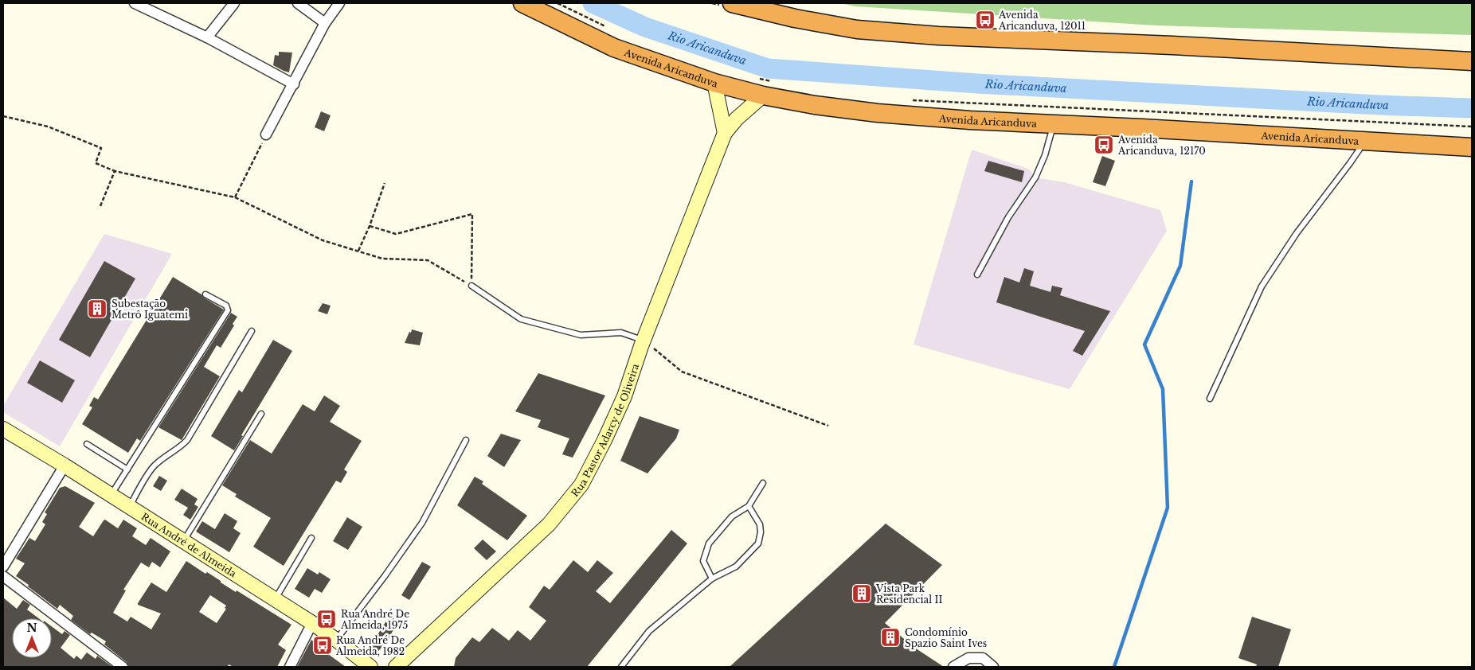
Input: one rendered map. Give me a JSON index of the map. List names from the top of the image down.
{
  "streets": {
    "highway": ["Avenida Aricanduva"],
    "street": ["Rua Pastor Adarcy de Oliveira", "Rua André de Almeida"]
  },
  "crossings": [
    ["Avenida Aricanduva", "Rua Pastor Adarcy de Oliveira"]
  ],
  "water": ["Rio Aricanduva"],
  "places": {
    "bus stop": [
      "Avenida Aricanduva, 12011",
      "Avenida Aricanduva, 12170",
      "Rua André De Almeida, 1975",
      "Rua André De Almeida, 1982"
    ],
    "building": ["Subestação Metrô Iguatemi", "Vista Park Residencial II", "Condomínio Spazio Saint Ives"]
  },
  "north": "top"
}
